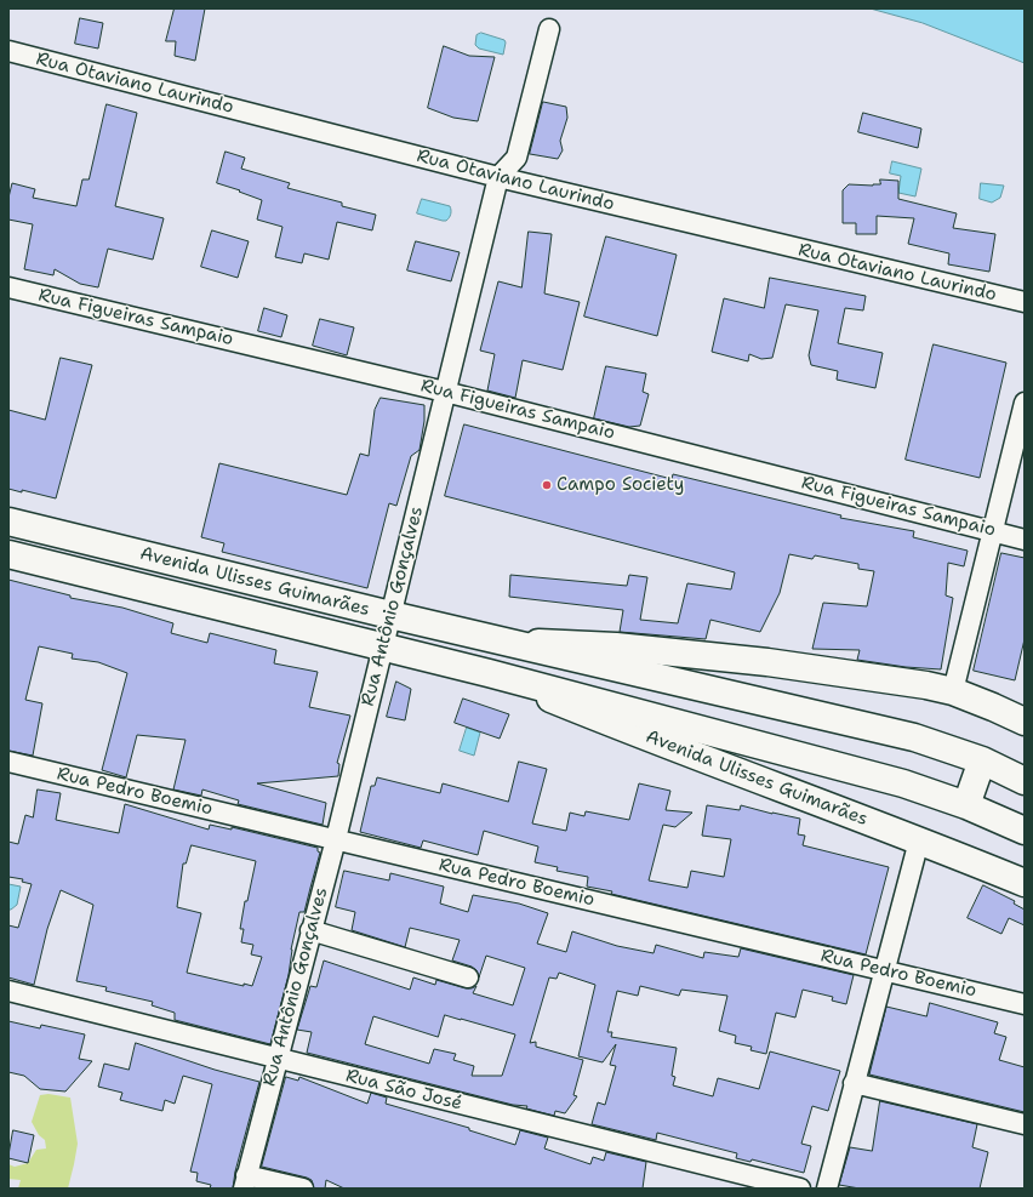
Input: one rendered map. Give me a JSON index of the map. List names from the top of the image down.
{
  "streets": {
    "main road": ["Avenida Ulisses Guimarães"],
    "street": [
      "Rua Otaviano Laurindo",
      "Rua Figueiras Sampaio",
      "Rua Antônio Gonçalves",
      "Rua Pedro Boemio",
      "Rua São José"
    ]
  },
  "crossings": [
    ["Rua Otaviano Laurindo", "Rua Antônio Gonçalves"],
    ["Rua Figueiras Sampaio", "Rua Antônio Gonçalves"],
    ["Avenida Ulisses Guimarães", "Rua Antônio Gonçalves"],
    ["Rua Antônio Gonçalves", "Rua Pedro Boemio"],
    ["Rua Antônio Gonçalves", "Rua São José"]
  ],
  "places": ["Campo Society"]
}
